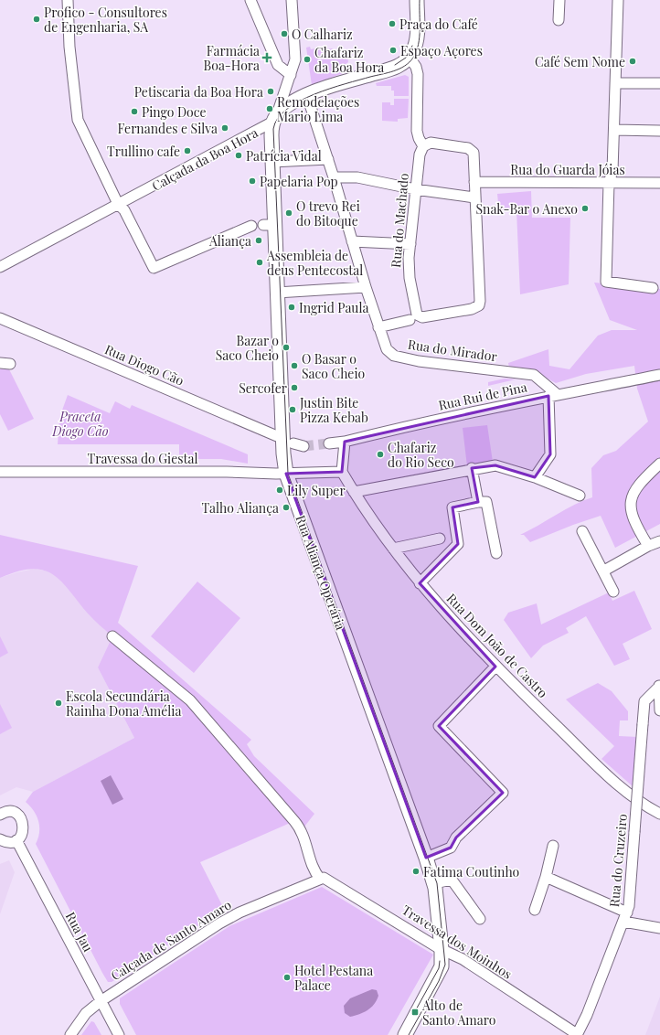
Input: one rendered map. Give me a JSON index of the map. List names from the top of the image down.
{
  "streets": {
    "street": [
      "Calçada da Boa Hora",
      "Rua do Guarda Jóias",
      "Rua do Machado",
      "Rua do Mirador",
      "Rua Diogo Cão",
      "Rua Rui de Pina",
      "Travessa do Giestal",
      "Rua Aliança Operária",
      "Rua Dom João de Castro",
      "Rua do Cruzeiro",
      "Rua Jau",
      "Calçada de Santo Amaro",
      "Travessa dos Moinhos"
    ]
  },
  "crossings": [
    ["Calçada da Boa Hora", "Rua do Mirador"],
    ["Calçada da Boa Hora", "Rua Aliança Operária"],
    ["Rua do Mirador", "Rua Rui de Pina"],
    ["Travessa do Giestal", "Rua Aliança Operária"],
    ["Travessa do Giestal", "Rua Dom João de Castro"],
    ["Rua Aliança Operária", "Travessa dos Moinhos"],
    ["Rua do Cruzeiro", "Travessa dos Moinhos"],
    ["Rua Jau", "Calçada de Santo Amaro"],
    ["Calçada de Santo Amaro", "Travessa dos Moinhos"]
  ],
  "parks": ["Praceta Diogo Cão"],
  "places": {
    "other": [
      "Profico - Consultores de Engenharia, SA",
      "Praça do Café",
      "O Calhariz",
      "Espaço Açores",
      "Chafariz da Boa Hora",
      "Café Sem Nome",
      "Petiscaria da Boa Hora",
      "Remodelações Mario Lima",
      "Pingo Doce",
      "Fernandes e Silva",
      "Trullino cafe",
      "Patrícia Vidal",
      "Papelaria Pop",
      "Snak-Bar o Anexo",
      "O trevo Rei do Bitoque",
      "Aliança",
      "Assembleia de deus Pentecostal",
      "Ingrid Paula",
      "Bazar o Saco Cheio",
      "O Basar o Saco Cheio",
      "Sercofer",
      "Justin Bite Pizza Kebab",
      "Chafariz do Rio Seco",
      "Lily Super",
      "Talho Aliança",
      "Escola Secundária Rainha Dona Amélia",
      "Fatima Coutinho",
      "Hotel Pestana Palace"
    ],
    "health": ["Farmácia Boa-Hora"],
    "transit": ["Alto de Santo Amaro"]
  }
}
